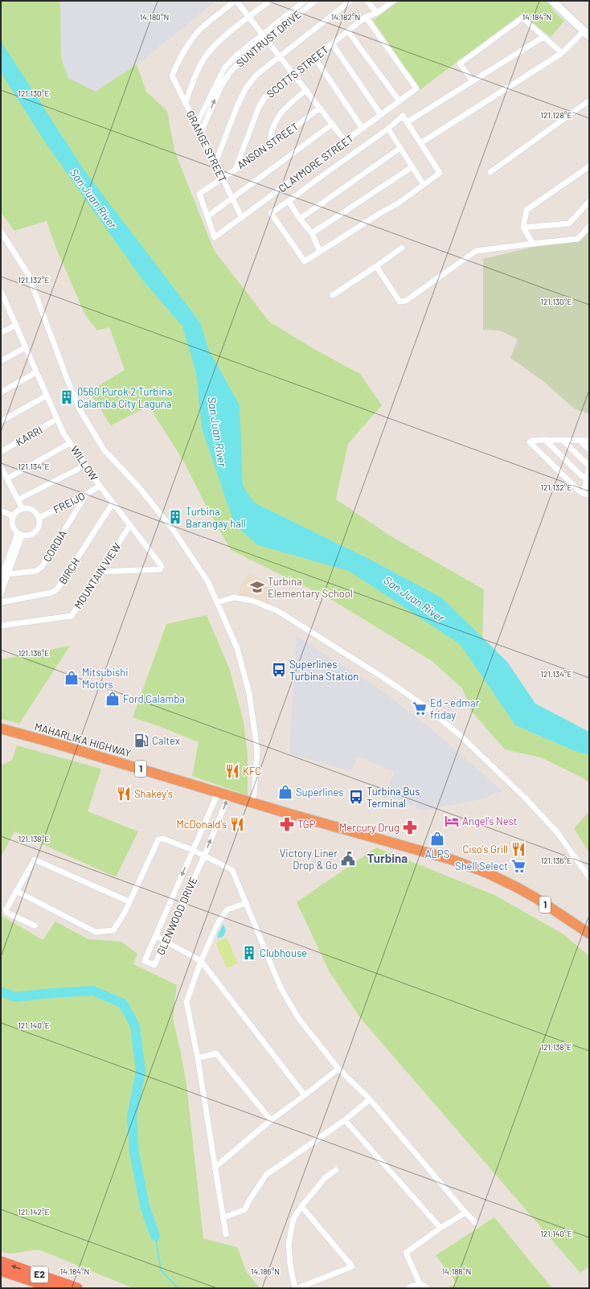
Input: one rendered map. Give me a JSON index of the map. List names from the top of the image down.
{
  "streets": {
    "highway": ["MAHARLIKA HIGHWAY", "1", "E2"],
    "street": [
      "SUNTRUST DRIVE",
      "SCOTTS STREET",
      "ANSON STREET",
      "GRANGE STREET",
      "CLAYMORE STREET",
      "KARRI",
      "WILLOW",
      "FREIJO",
      "CORDIA",
      "BIRCH",
      "MOUNTAIN VIEW",
      "GLENWOOD DRIVE"
    ]
  },
  "crossings": [
    ["SUNTRUST DRIVE", "GRANGE STREET"],
    ["SCOTTS STREET", "ANSON STREET"],
    ["SCOTTS STREET", "CLAYMORE STREET"],
    ["ANSON STREET", "GRANGE STREET"],
    ["ANSON STREET", "CLAYMORE STREET"],
    ["GRANGE STREET", "CLAYMORE STREET"],
    ["KARRI", "WILLOW"],
    ["WILLOW", "FREIJO"],
    ["WILLOW", "BIRCH"],
    ["WILLOW", "MOUNTAIN VIEW"],
    ["FREIJO", "CORDIA"],
    ["MAHARLIKA HIGHWAY", "GLENWOOD DRIVE"]
  ],
  "districts": ["Turbina"],
  "water": ["San Juan River"],
  "places": {
    "building": ["0560 Purok 2 Turbina Calamba City Laguna", "Turbina Barangay hall", "Clubhouse"],
    "school or university": ["Turbina Elementary School"],
    "bus stop": ["Superlines Turbina Station", "Turbina Bus Terminal"],
    "shop": [
      "Mitsubishi Motors",
      "Ford Calamba",
      "Superlines",
      "ALPS"
    ],
    "supermarket": ["Ed - edmar friday", "Shell Select"],
    "fuel station": ["Caltex"],
    "restaurant": [
      "KFC",
      "Shakey's",
      "McDonald's",
      "Ciso's Grill"
    ],
    "hotel": ["Angel's Nest"],
    "pharmacy": ["TGP", "Mercury Drug"],
    "public building": ["Victory Liner Drop & Go"]
  },
  "coordinates": [
    "14.184°N",
    "14.180°N",
    "14.182°N",
    "121.130°E",
    "121.128°E",
    "121.132°E",
    "121.134°E",
    "121.136°E",
    "121.138°E",
    "121.140°E",
    "121.142°E",
    "14.186°N",
    "14.188°N"
  ]
}
